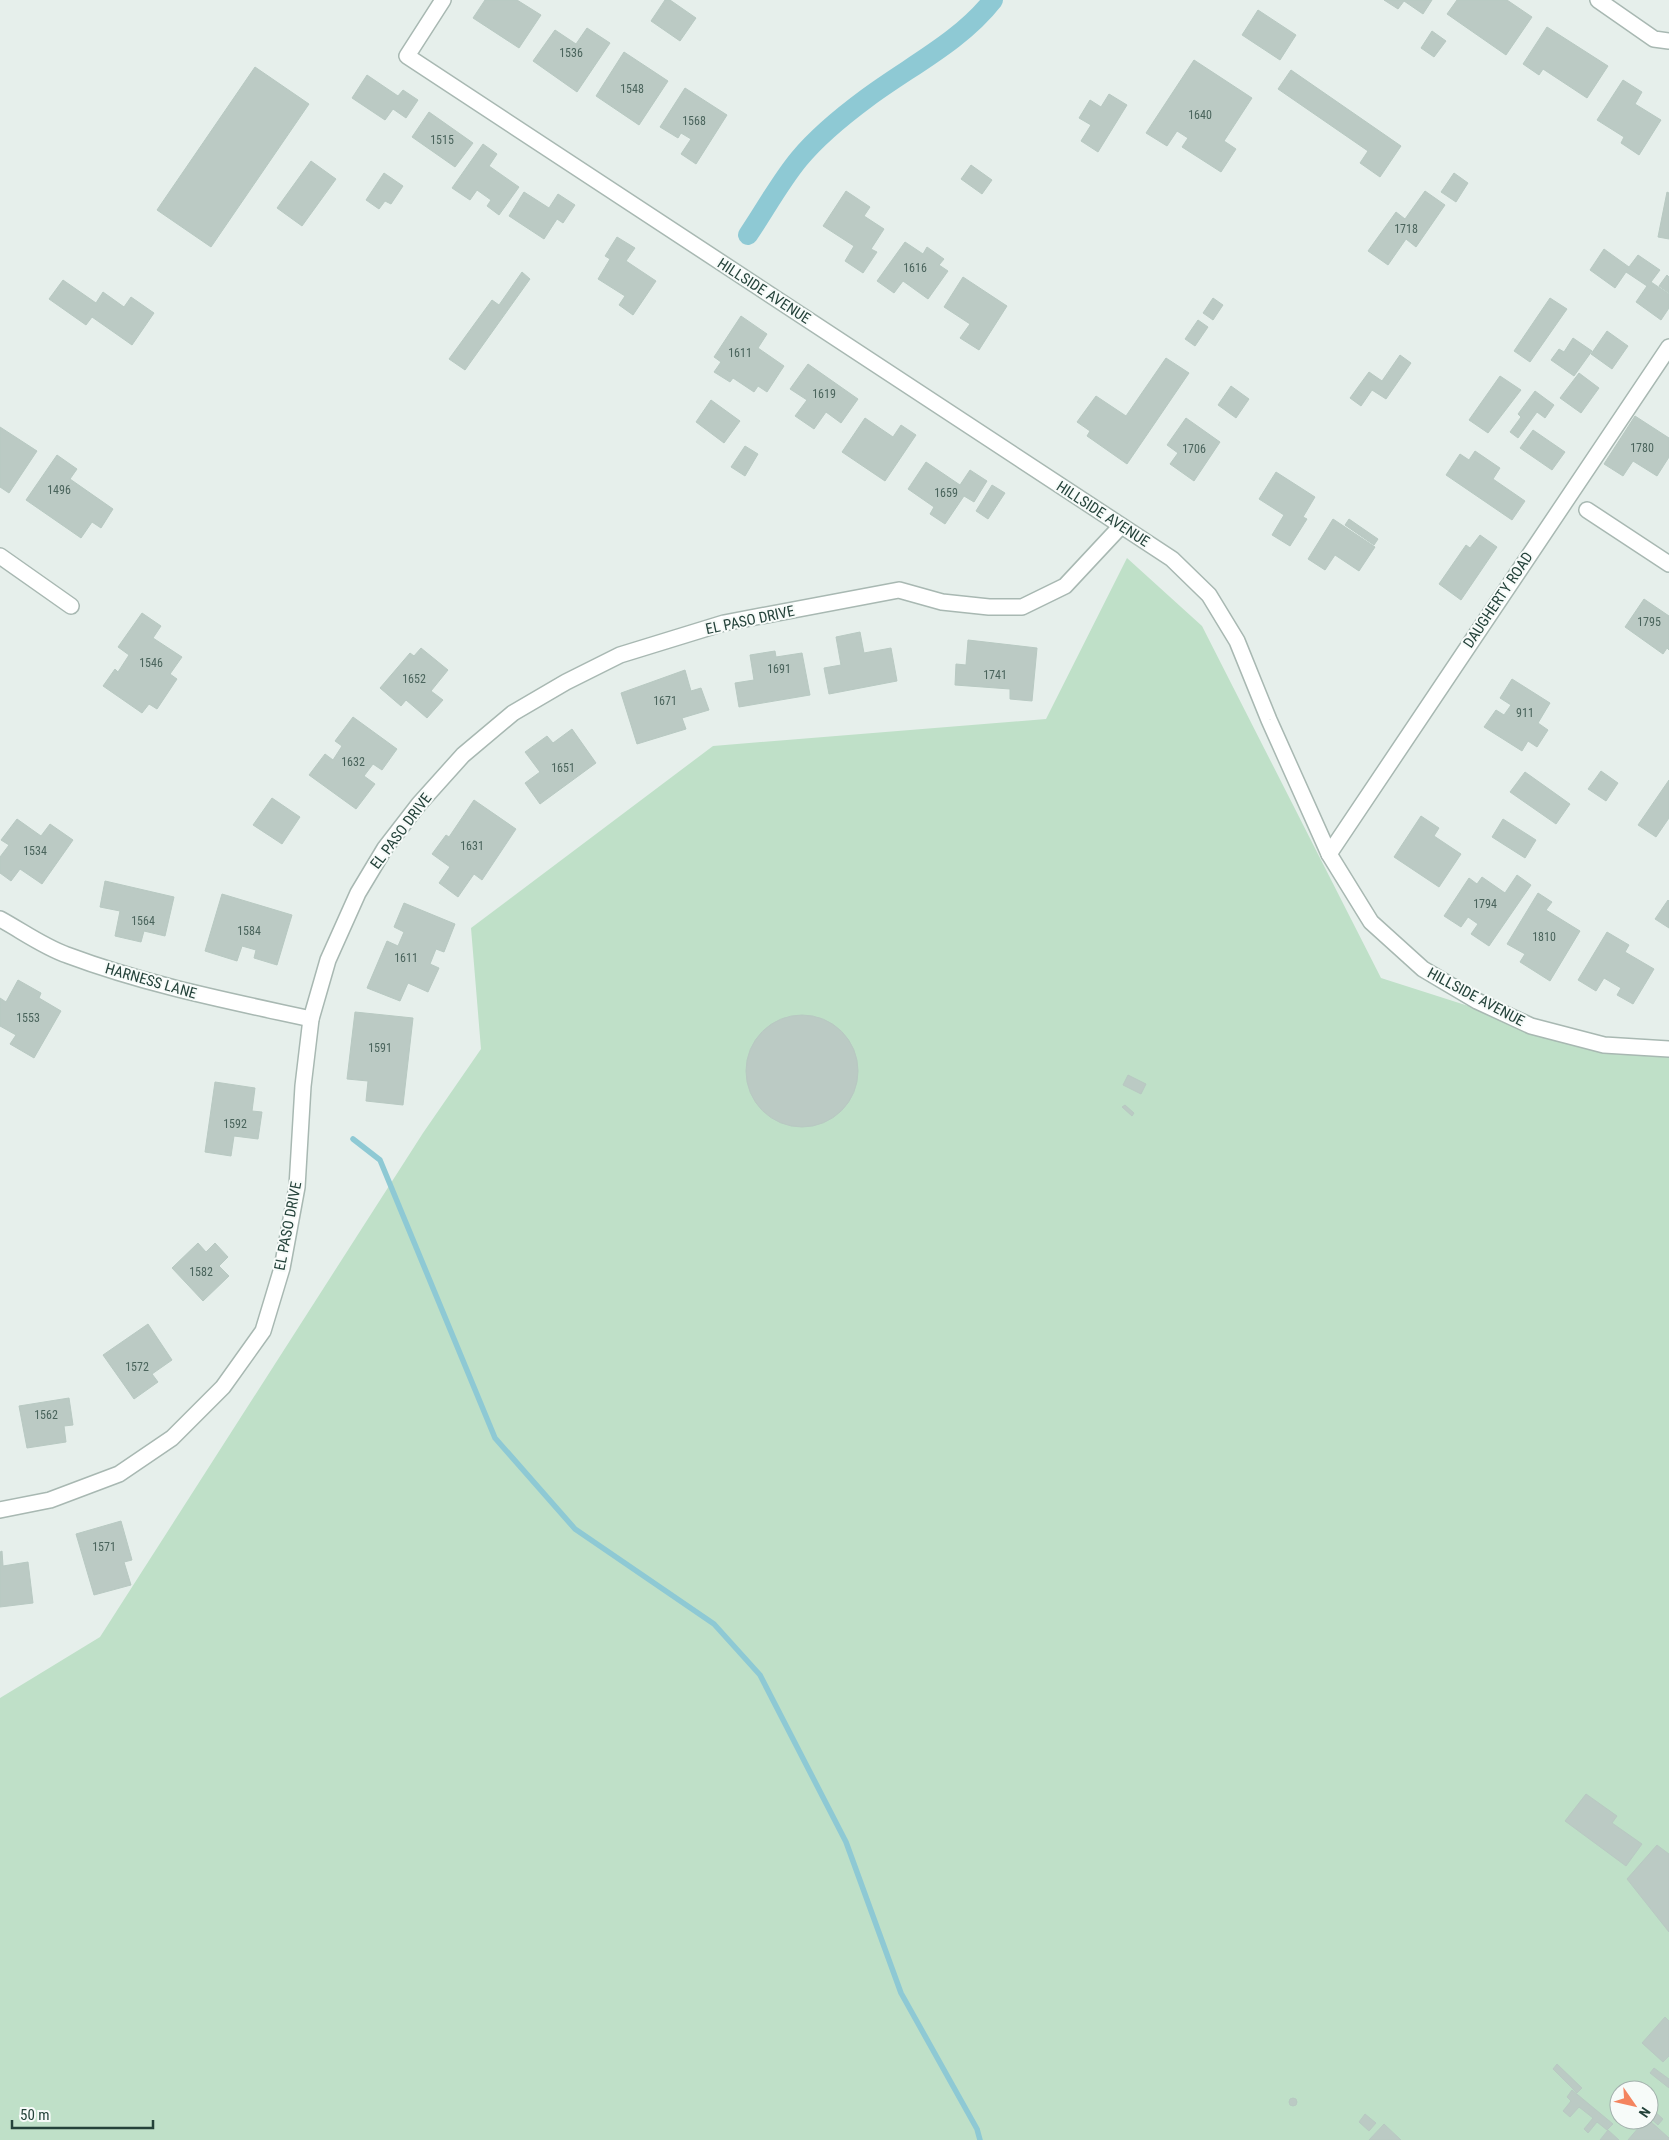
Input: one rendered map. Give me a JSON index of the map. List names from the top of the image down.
{
  "streets": {
    "street": [
      "HILLSIDE AVENUE",
      "DAUGHERTY ROAD",
      "EL PASO DRIVE",
      "HARNESS LANE"
    ]
  },
  "crossings": [
    ["HILLSIDE AVENUE", "DAUGHERTY ROAD"],
    ["HILLSIDE AVENUE", "EL PASO DRIVE"],
    ["EL PASO DRIVE", "HARNESS LANE"]
  ],
  "house_numbers": [
    "1536",
    "1548",
    "1640",
    "1568",
    "1515",
    "1718",
    "1616",
    "1611",
    "1619",
    "1780",
    "1706",
    "1496",
    "1659",
    "1795",
    "1546",
    "1691",
    "1741",
    "1652",
    "1671",
    "911",
    "1632",
    "1651",
    "1631",
    "1534",
    "1794",
    "1564",
    "1584",
    "1810",
    "1611",
    "1553",
    "1591",
    "1592",
    "1582",
    "1572",
    "1562",
    "1571"
  ],
  "scale_bar": "50 m",
  "north": "bottom right"
}
